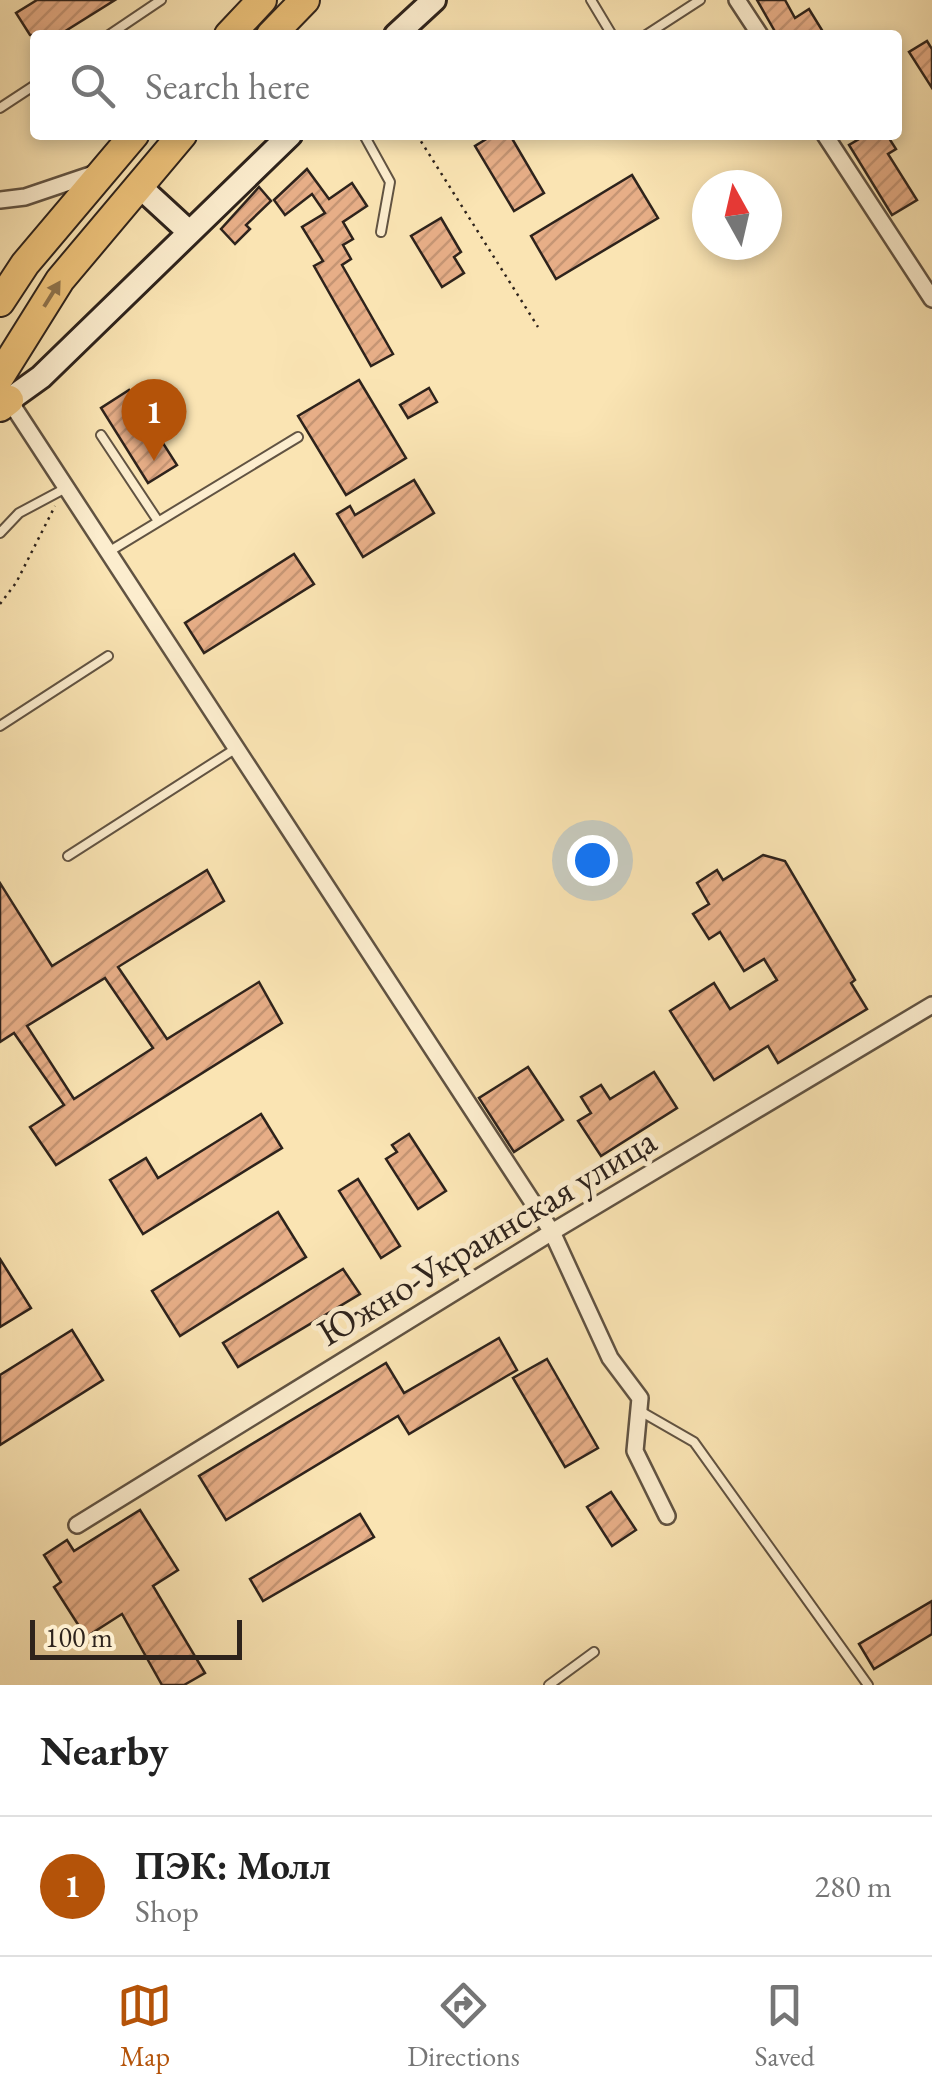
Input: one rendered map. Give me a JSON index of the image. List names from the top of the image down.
{
  "streets": {
    "street": ["Южно-Украинская улица"]
  },
  "scale_bar": "100 m",
  "north": "top",
  "page": {
    "search": "Search here",
    "pins": "1",
    "scale": "100 m",
    "heading": "Nearby",
    "list": [
      {
        "mark": "1",
        "name": "ПЭК: Молл",
        "note": "Shop",
        "value": "280 m"
      }
    ],
    "nav": ["Map", "Directions", "Saved"]
  }
}
